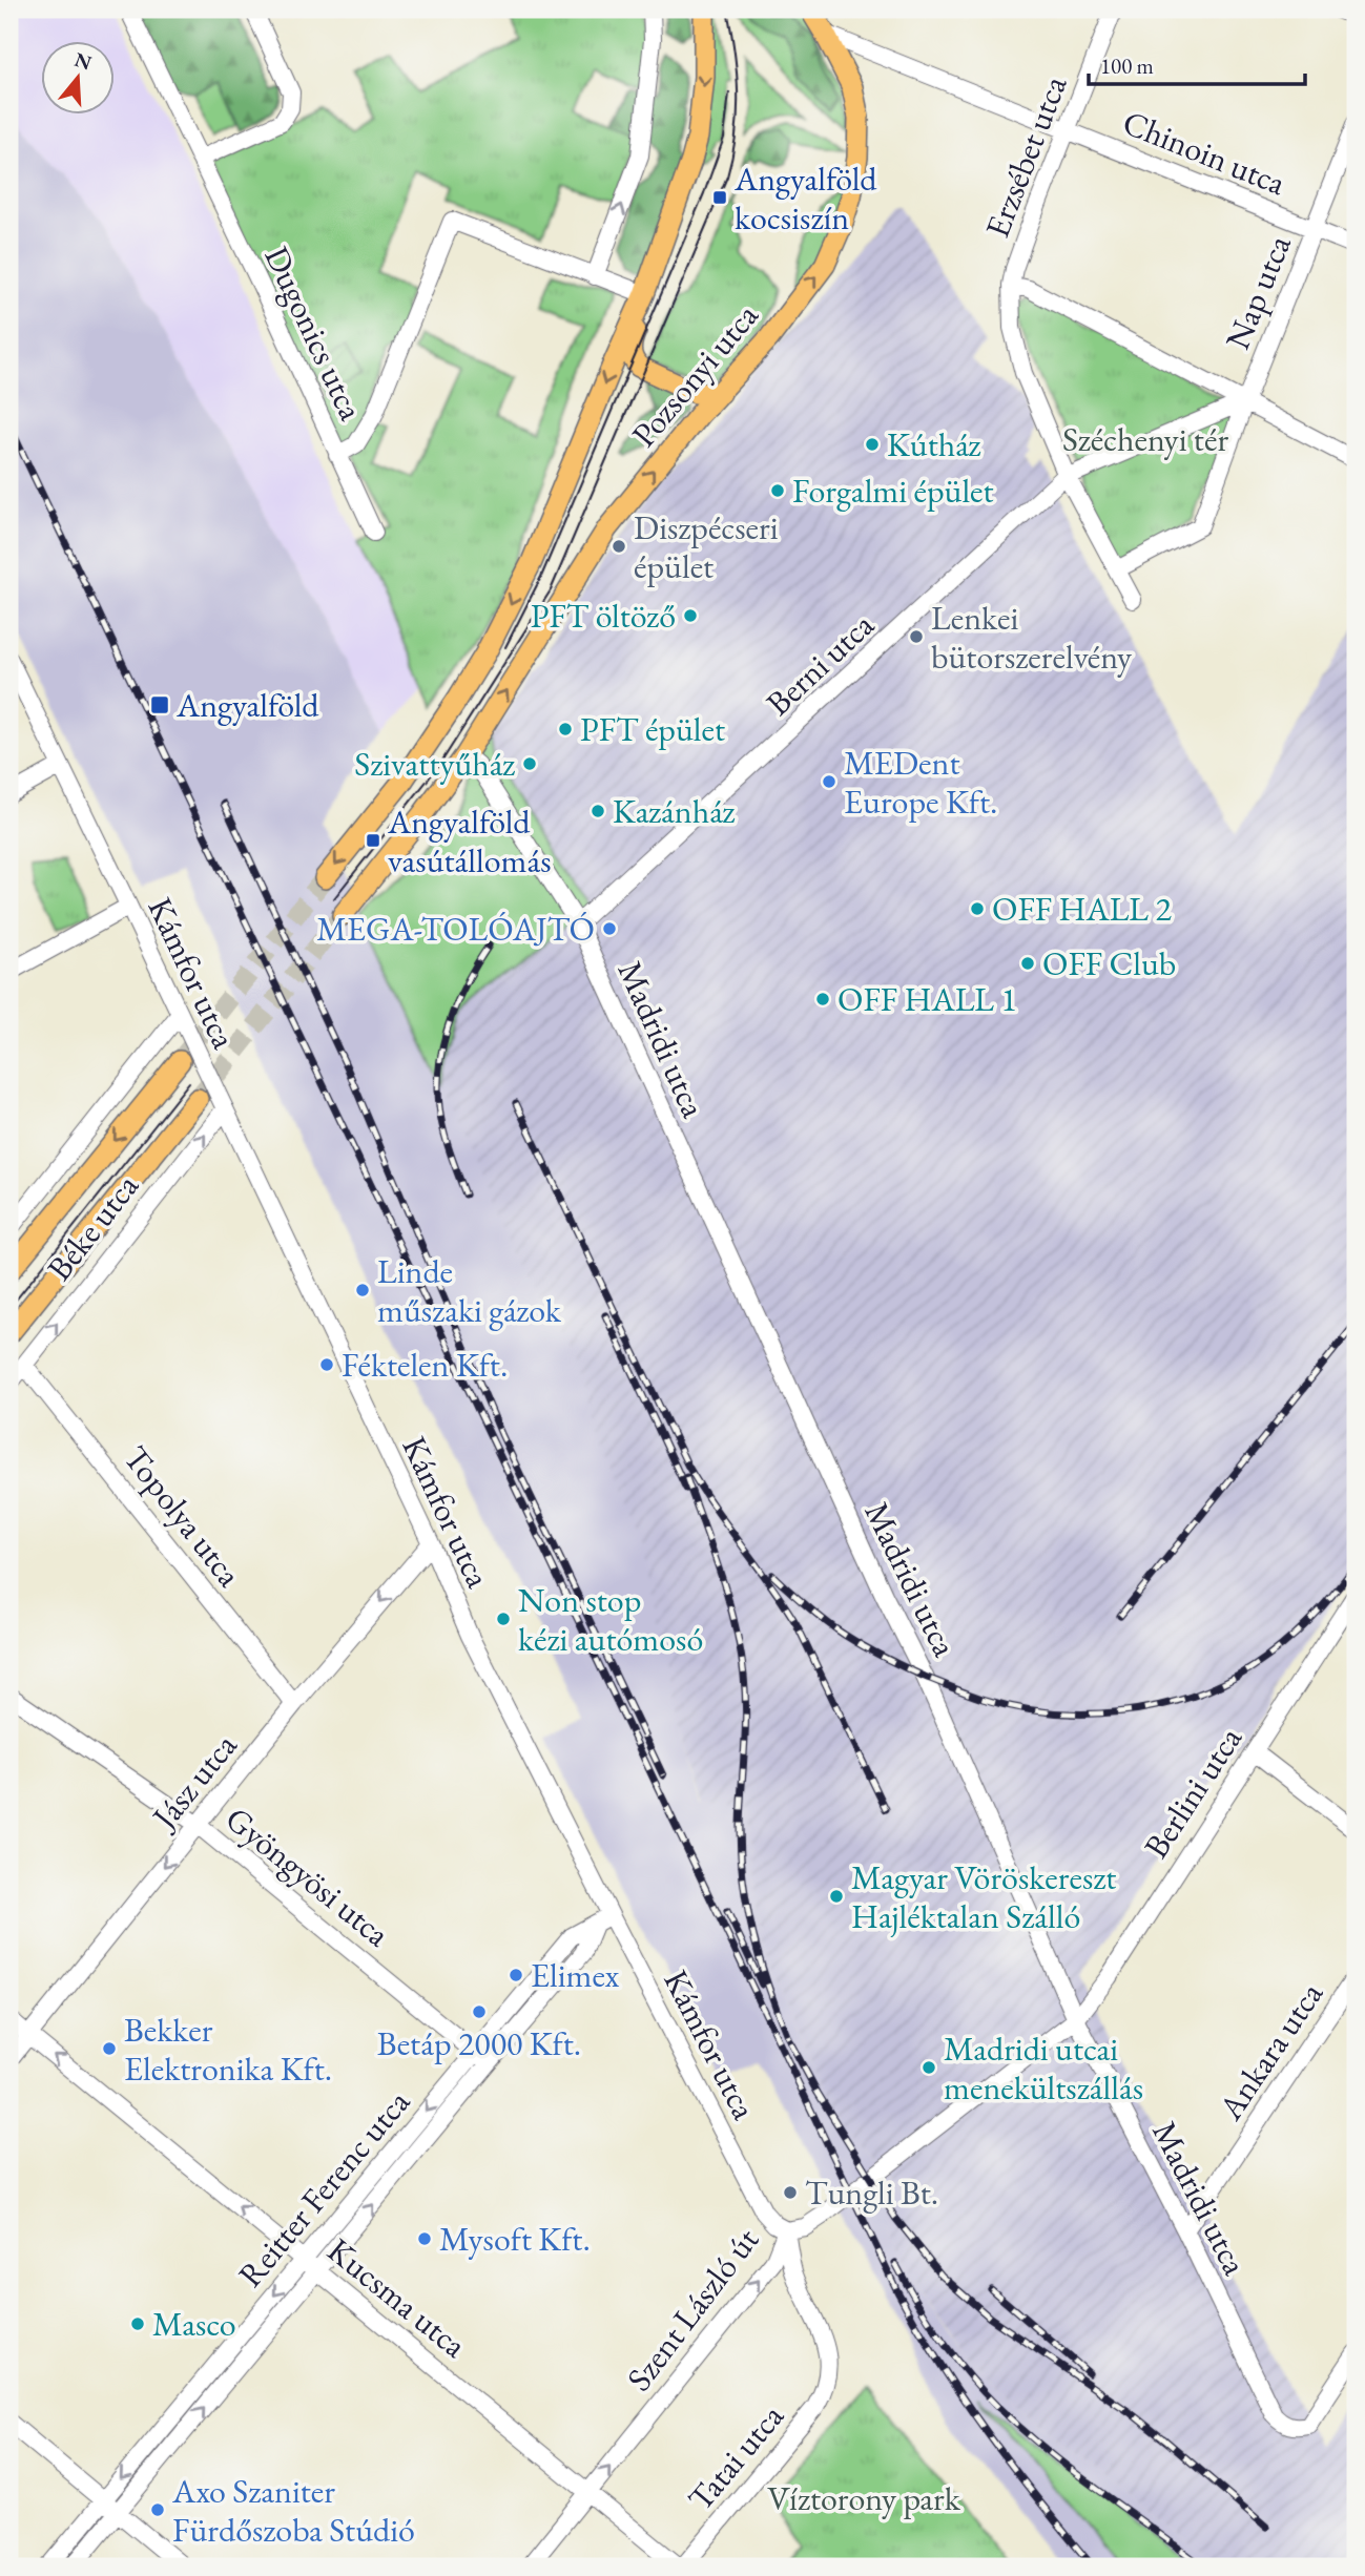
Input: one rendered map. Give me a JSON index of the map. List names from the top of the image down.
{
  "streets": {
    "main road": ["Pozsonyi utca", "Béke utca"],
    "street": [
      "Chinoin utca",
      "Erzsébet utca",
      "Nap utca",
      "Dugonics utca",
      "Berni utca",
      "Kámfor utca",
      "Madridi utca",
      "Topolya utca",
      "Jász utca",
      "Berlini utca",
      "Gyöngyösi utca",
      "Ankara utca",
      "Reitter Ferenc utca",
      "Kucsma utca",
      "Szent László út",
      "Tatai utca"
    ]
  },
  "crossings": [
    ["Chinoin utca", "Erzsébet utca"],
    ["Chinoin utca", "Nap utca"],
    ["Chinoin utca", "Pozsonyi utca"],
    ["Pozsonyi utca", "Madridi utca"],
    ["Berni utca", "Madridi utca"],
    ["Kámfor utca", "Béke utca"],
    ["Kámfor utca", "Jász utca"],
    ["Kámfor utca", "Reitter Ferenc utca"],
    ["Kámfor utca", "Szent László út"],
    ["Kámfor utca", "Tatai utca"],
    ["Madridi utca", "Berlini utca"],
    ["Madridi utca", "Ankara utca"],
    ["Madridi utca", "Szent László út"],
    ["Béke utca", "Topolya utca"],
    ["Topolya utca", "Jász utca"],
    ["Jász utca", "Gyöngyösi utca"],
    ["Jász utca", "Kucsma utca"],
    ["Berlini utca", "Szent László út"],
    ["Gyöngyösi utca", "Reitter Ferenc utca"],
    ["Reitter Ferenc utca", "Kucsma utca"],
    ["Kucsma utca", "Szent László út"],
    ["Kucsma utca", "Tatai utca"],
    ["Szent László út", "Tatai utca"]
  ],
  "one_way": ["Jász utca", "Kucsma utca", "Szent László út"],
  "parks": ["Széchenyi tér", "Víztorony park"],
  "places": {
    "transit": ["Angyalföld kocsiszín", "Angyalföld", "Angyalföld vasútállomás"],
    "other": [
      "Kútház",
      "Forgalmi épület",
      "Diszpécseri épület",
      "PFT öltöző",
      "Lenkei bütorszerelvény",
      "PFT épület",
      "Szivattyűház",
      "MEDent Europe Kft.",
      "Kazánház",
      "OFF HALL 2",
      "MEGA-TOLÓAJTÓ",
      "OFF Club",
      "OFF HALL 1",
      "Linde műszaki gázok",
      "Féktelen Kft.",
      "Non stop kézi autómosó",
      "Magyar Vöröskereszt Hajléktalan Szálló",
      "Elimex",
      "Betáp 2000 Kft.",
      "Bekker Elektronika Kft.",
      "Madridi utcai menekültszállás",
      "Tungli Bt.",
      "Mysoft Kft.",
      "Masco",
      "Axo Szaniter Fürdőszoba Stúdió"
    ]
  },
  "scale_bar": "100 m",
  "north": "top"
}
